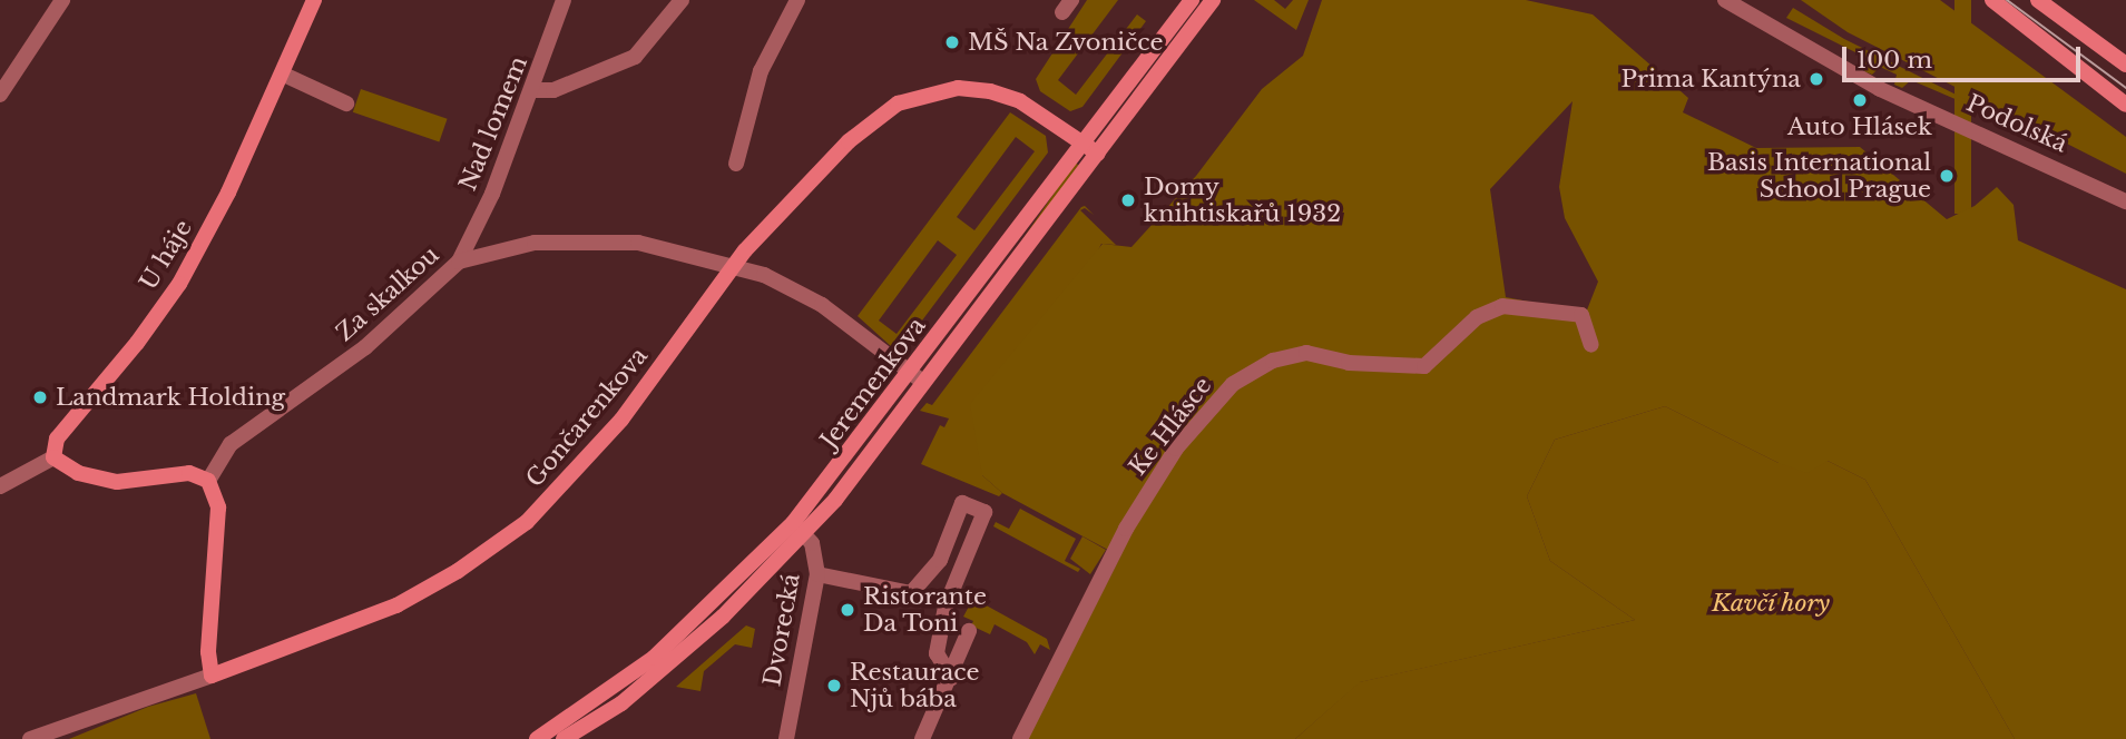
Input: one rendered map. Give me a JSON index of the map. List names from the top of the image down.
{
  "streets": {
    "street": [
      "Nad lomem",
      "Podolská",
      "U háje",
      "Za skalkou",
      "Jeremenkova",
      "Gončarenkova",
      "Ke Hlásce",
      "Dvorecká"
    ]
  },
  "crossings": [
    ["Nad lomem", "Za skalkou"],
    ["Za skalkou", "Jeremenkova"],
    ["Za skalkou", "Gončarenkova"],
    ["Jeremenkova", "Gončarenkova"],
    ["Jeremenkova", "Dvorecká"]
  ],
  "parks": ["Kavčí hory"],
  "places": [
    "MŠ Na Zvoničce",
    "Prima Kantýna",
    "Auto Hlásek",
    "Basis International School Prague",
    "Domy knihtiskařů 1932",
    "Landmark Holding",
    "Ristorante Da Toni",
    "Restaurace Njů bába"
  ],
  "scale_bar": "100 m"
}
